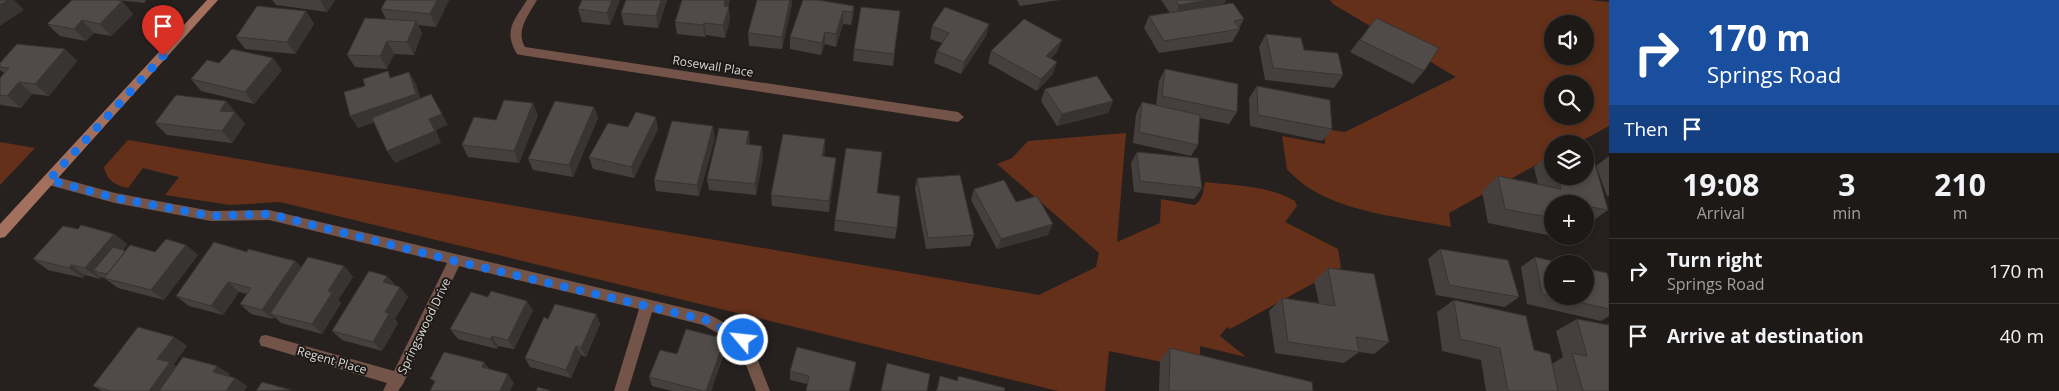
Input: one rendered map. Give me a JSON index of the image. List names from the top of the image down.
{
  "streets": {
    "street": ["Rosewall Place", "Springswood Drive", "Regent Place"]
  },
  "crossings": [
    ["Springswood Drive", "Regent Place"]
  ],
  "page": {
    "turn": ["170 m", "Springs Road"],
    "map_buttons": ["+", "−"],
    "then": "Then",
    "eta": [
      "19:08",
      "Arrival",
      "3",
      "min",
      "210",
      "m"
    ],
    "list": [
      {
        "name": "Turn right",
        "note": "Springs Road",
        "value": "170 m"
      },
      {
        "name": "Arrive at destination",
        "value": "40 m"
      }
    ]
  }
}
